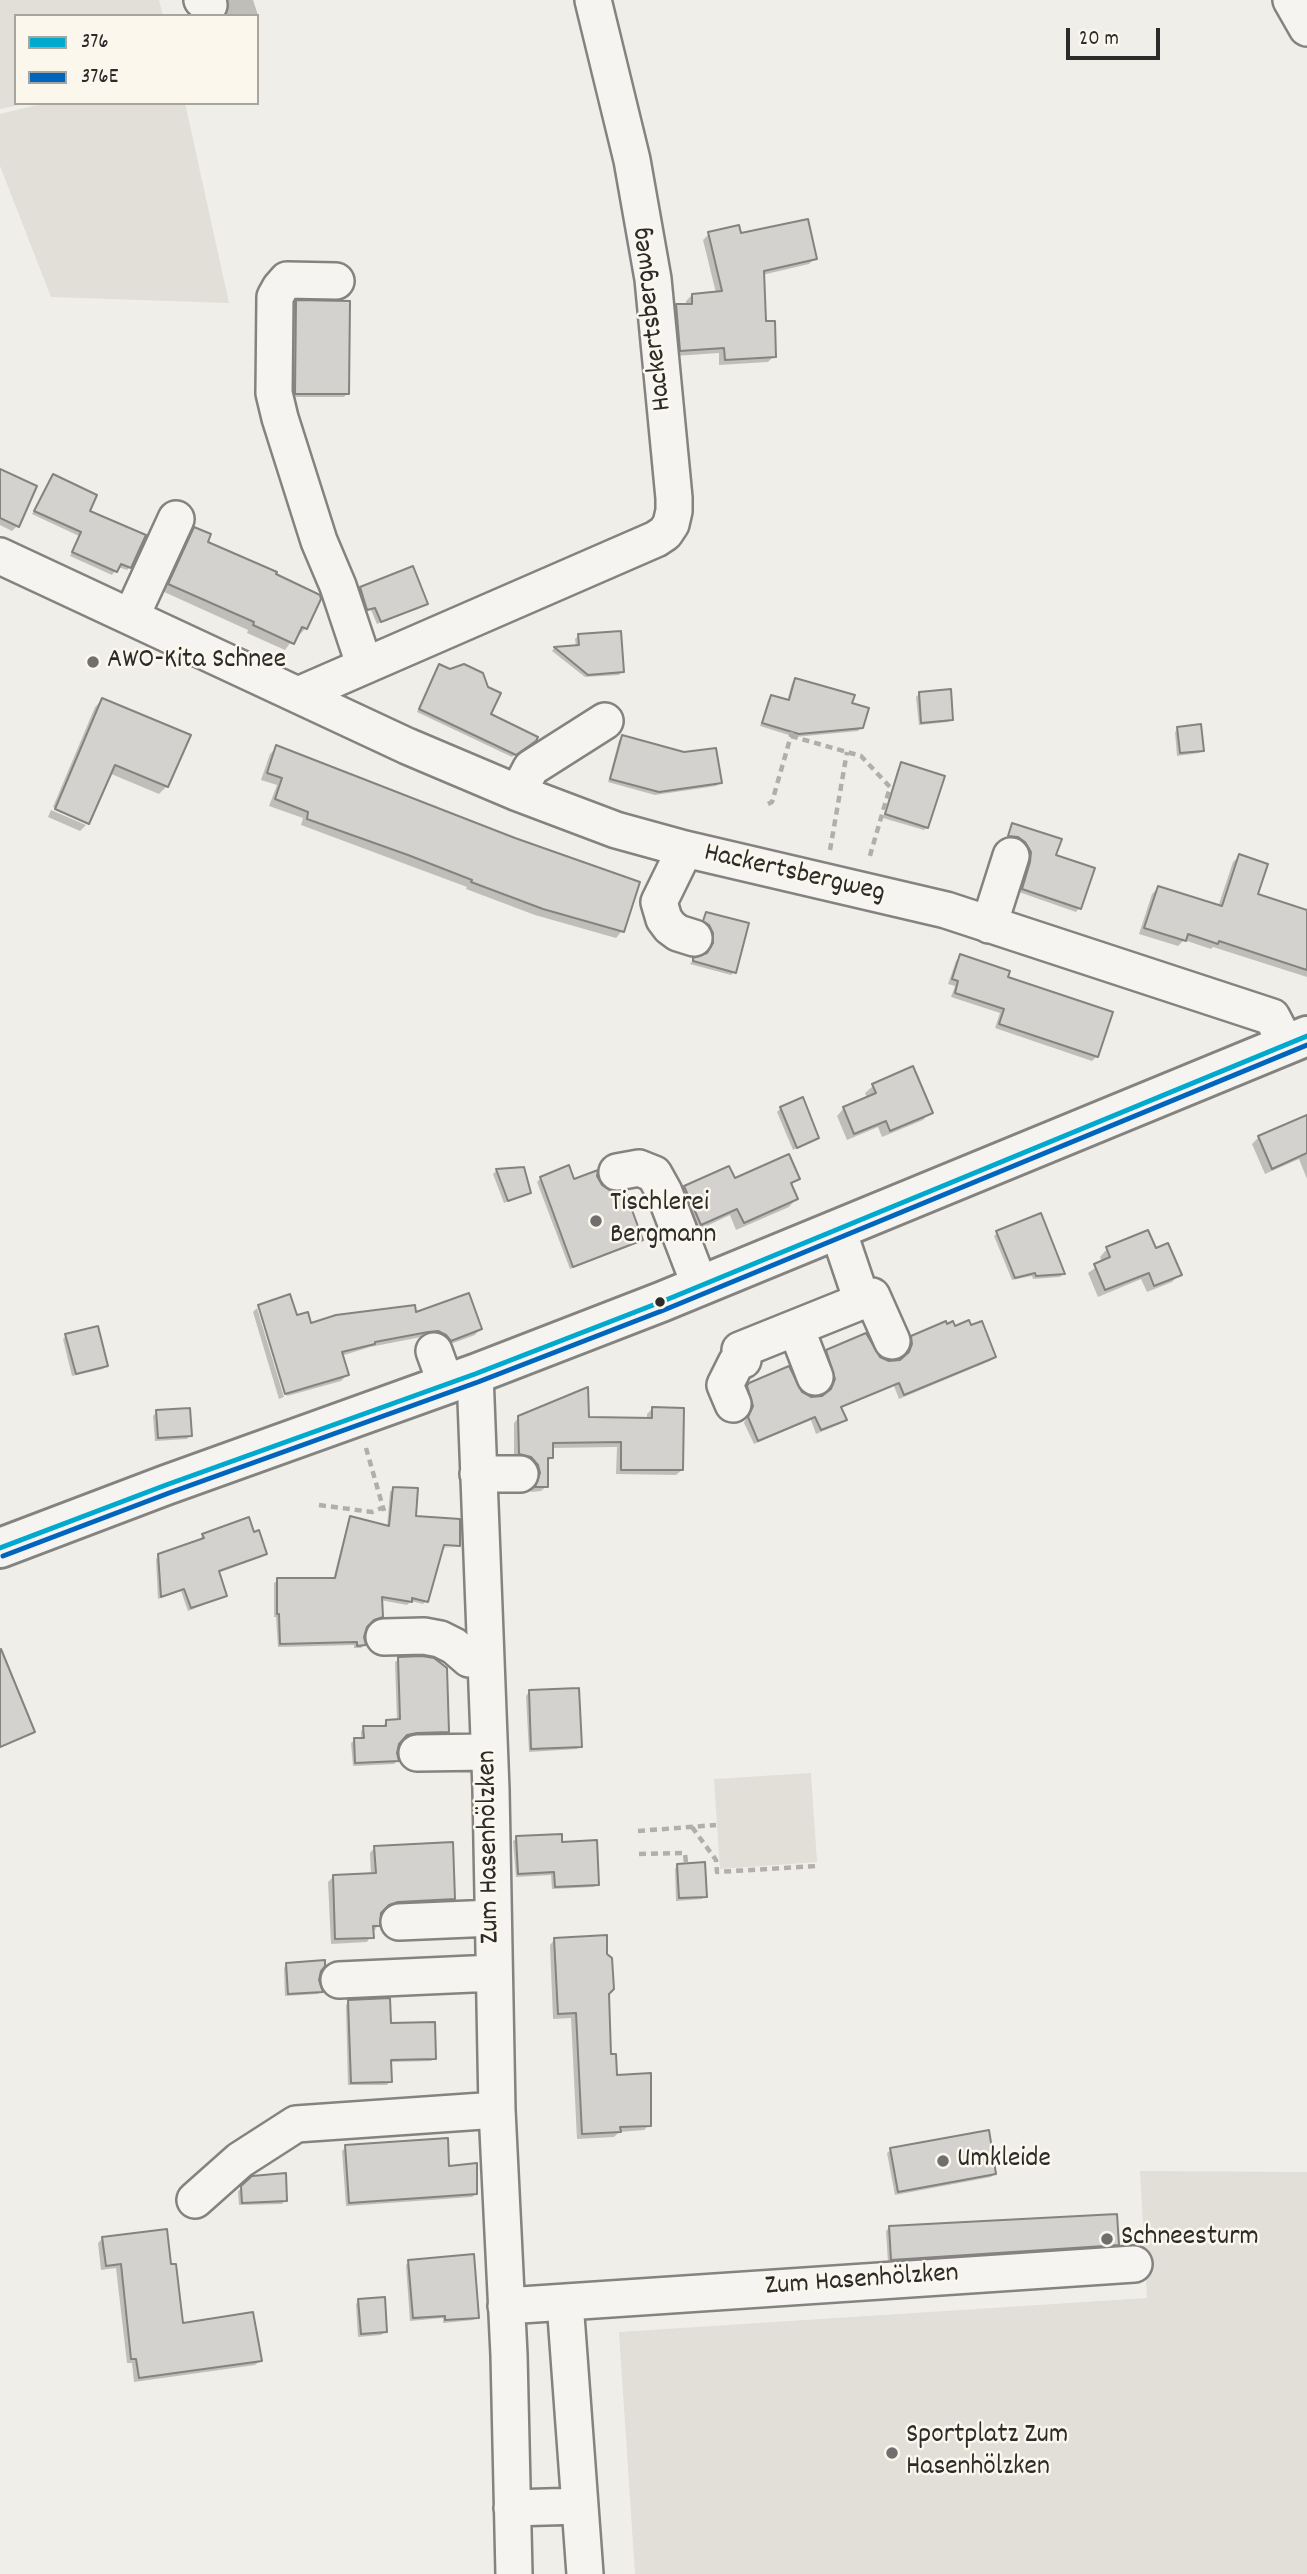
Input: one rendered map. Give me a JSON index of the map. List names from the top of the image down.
{
  "streets": {
    "street": ["Hackertsbergweg", "Zum Hasenhölzken"]
  },
  "places": [
    "AWO-Kita Schnee",
    "Tischlerei Bergmann",
    "Umkleide",
    "Schneesturm",
    "Sportplatz Zum Hasenhölzken"
  ],
  "lines": ["transit line 376", "transit line 376E"],
  "legend": ["376", "376E"],
  "scale_bar": "20 m"
}
